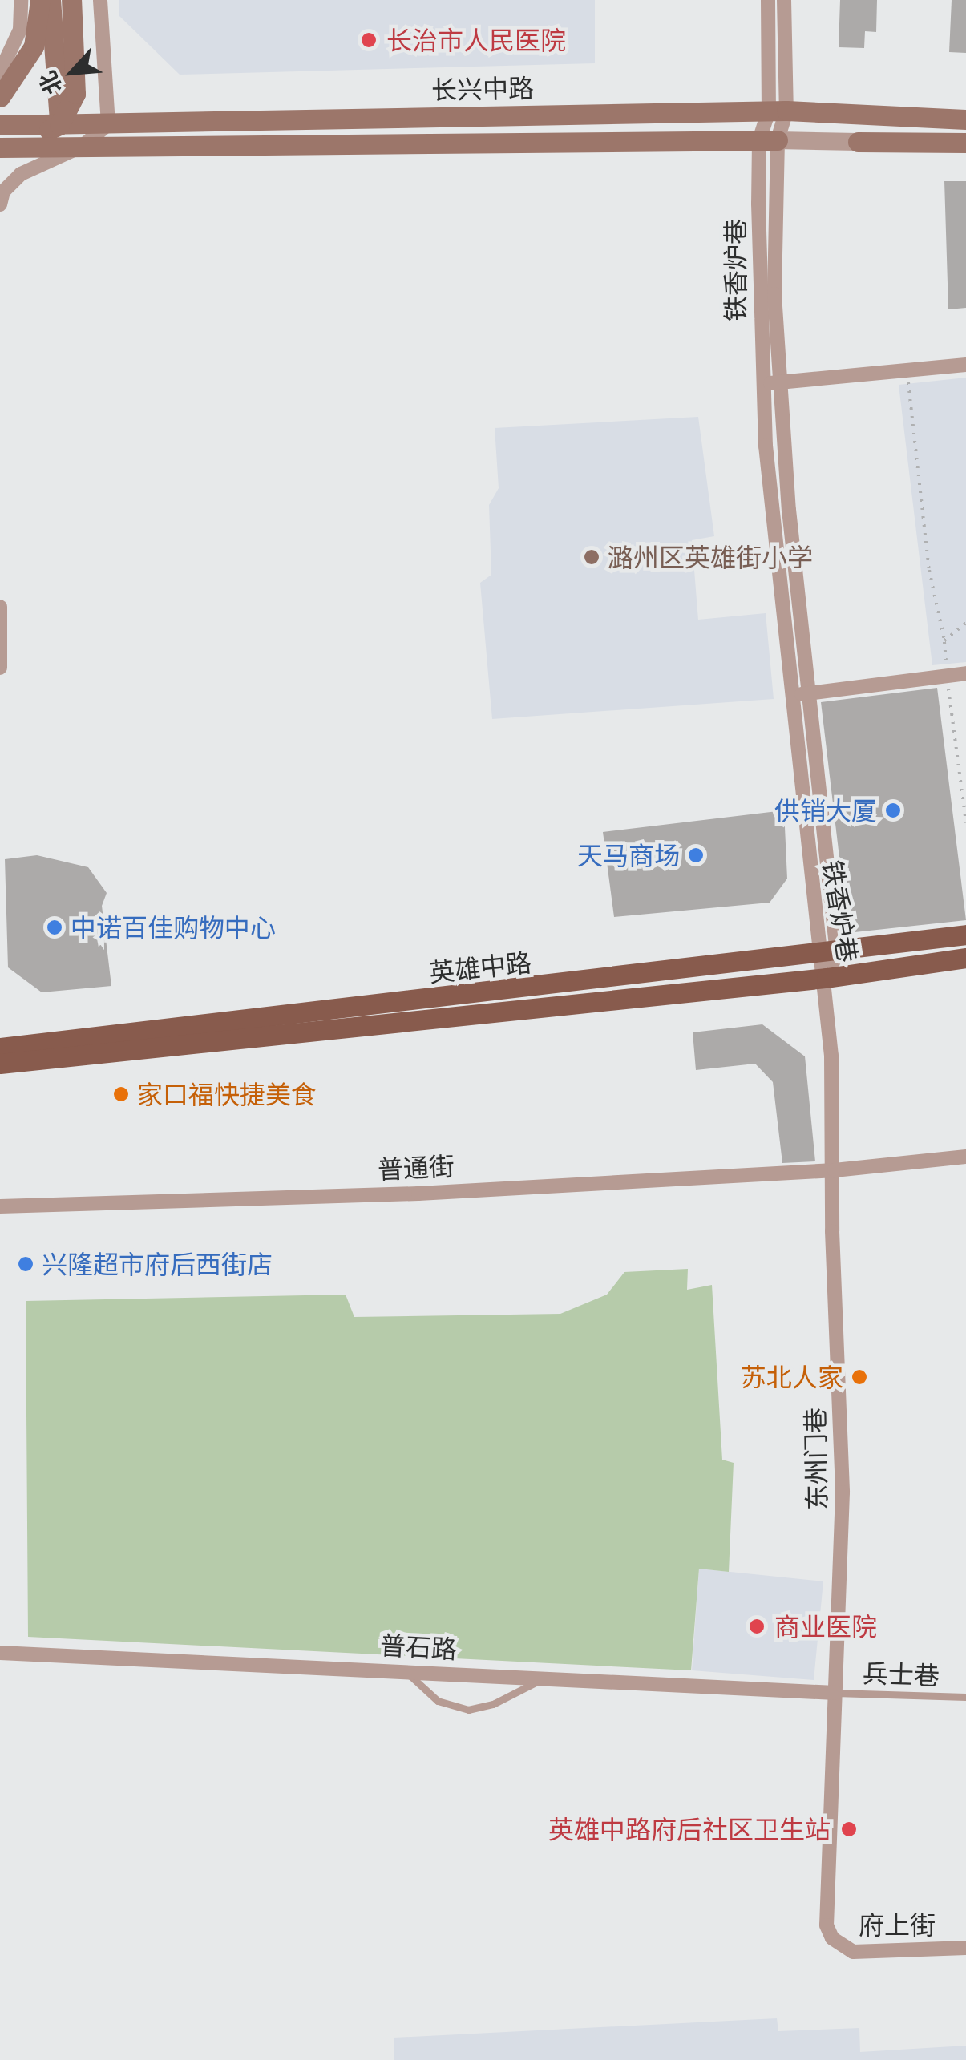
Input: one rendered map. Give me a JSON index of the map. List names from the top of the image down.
{
  "streets": {
    "main road": ["长兴中路", "英雄中路"],
    "street": [
      "铁香炉巷",
      "普通街",
      "东州门巷",
      "普石路",
      "府上街"
    ],
    "lane": ["兵士巷"]
  },
  "crossings": [
    ["长兴中路", "铁香炉巷"],
    ["铁香炉巷", "英雄中路"],
    ["铁香炉巷", "东州门巷"],
    ["英雄中路", "东州门巷"],
    ["普通街", "东州门巷"],
    ["东州门巷", "普石路"],
    ["东州门巷", "兵士巷"],
    ["东州门巷", "府上街"],
    ["普石路", "兵士巷"]
  ],
  "places": [
    "长治市人民医院",
    "潞州区英雄街小学",
    "供销大厦",
    "天马商场",
    "中诺百佳购物中心",
    "家口福快捷美食",
    "兴隆超市府后西街店",
    "苏北人家",
    "商业医院",
    "英雄中路府后社区卫生站"
  ],
  "north": "bottom left"
}
